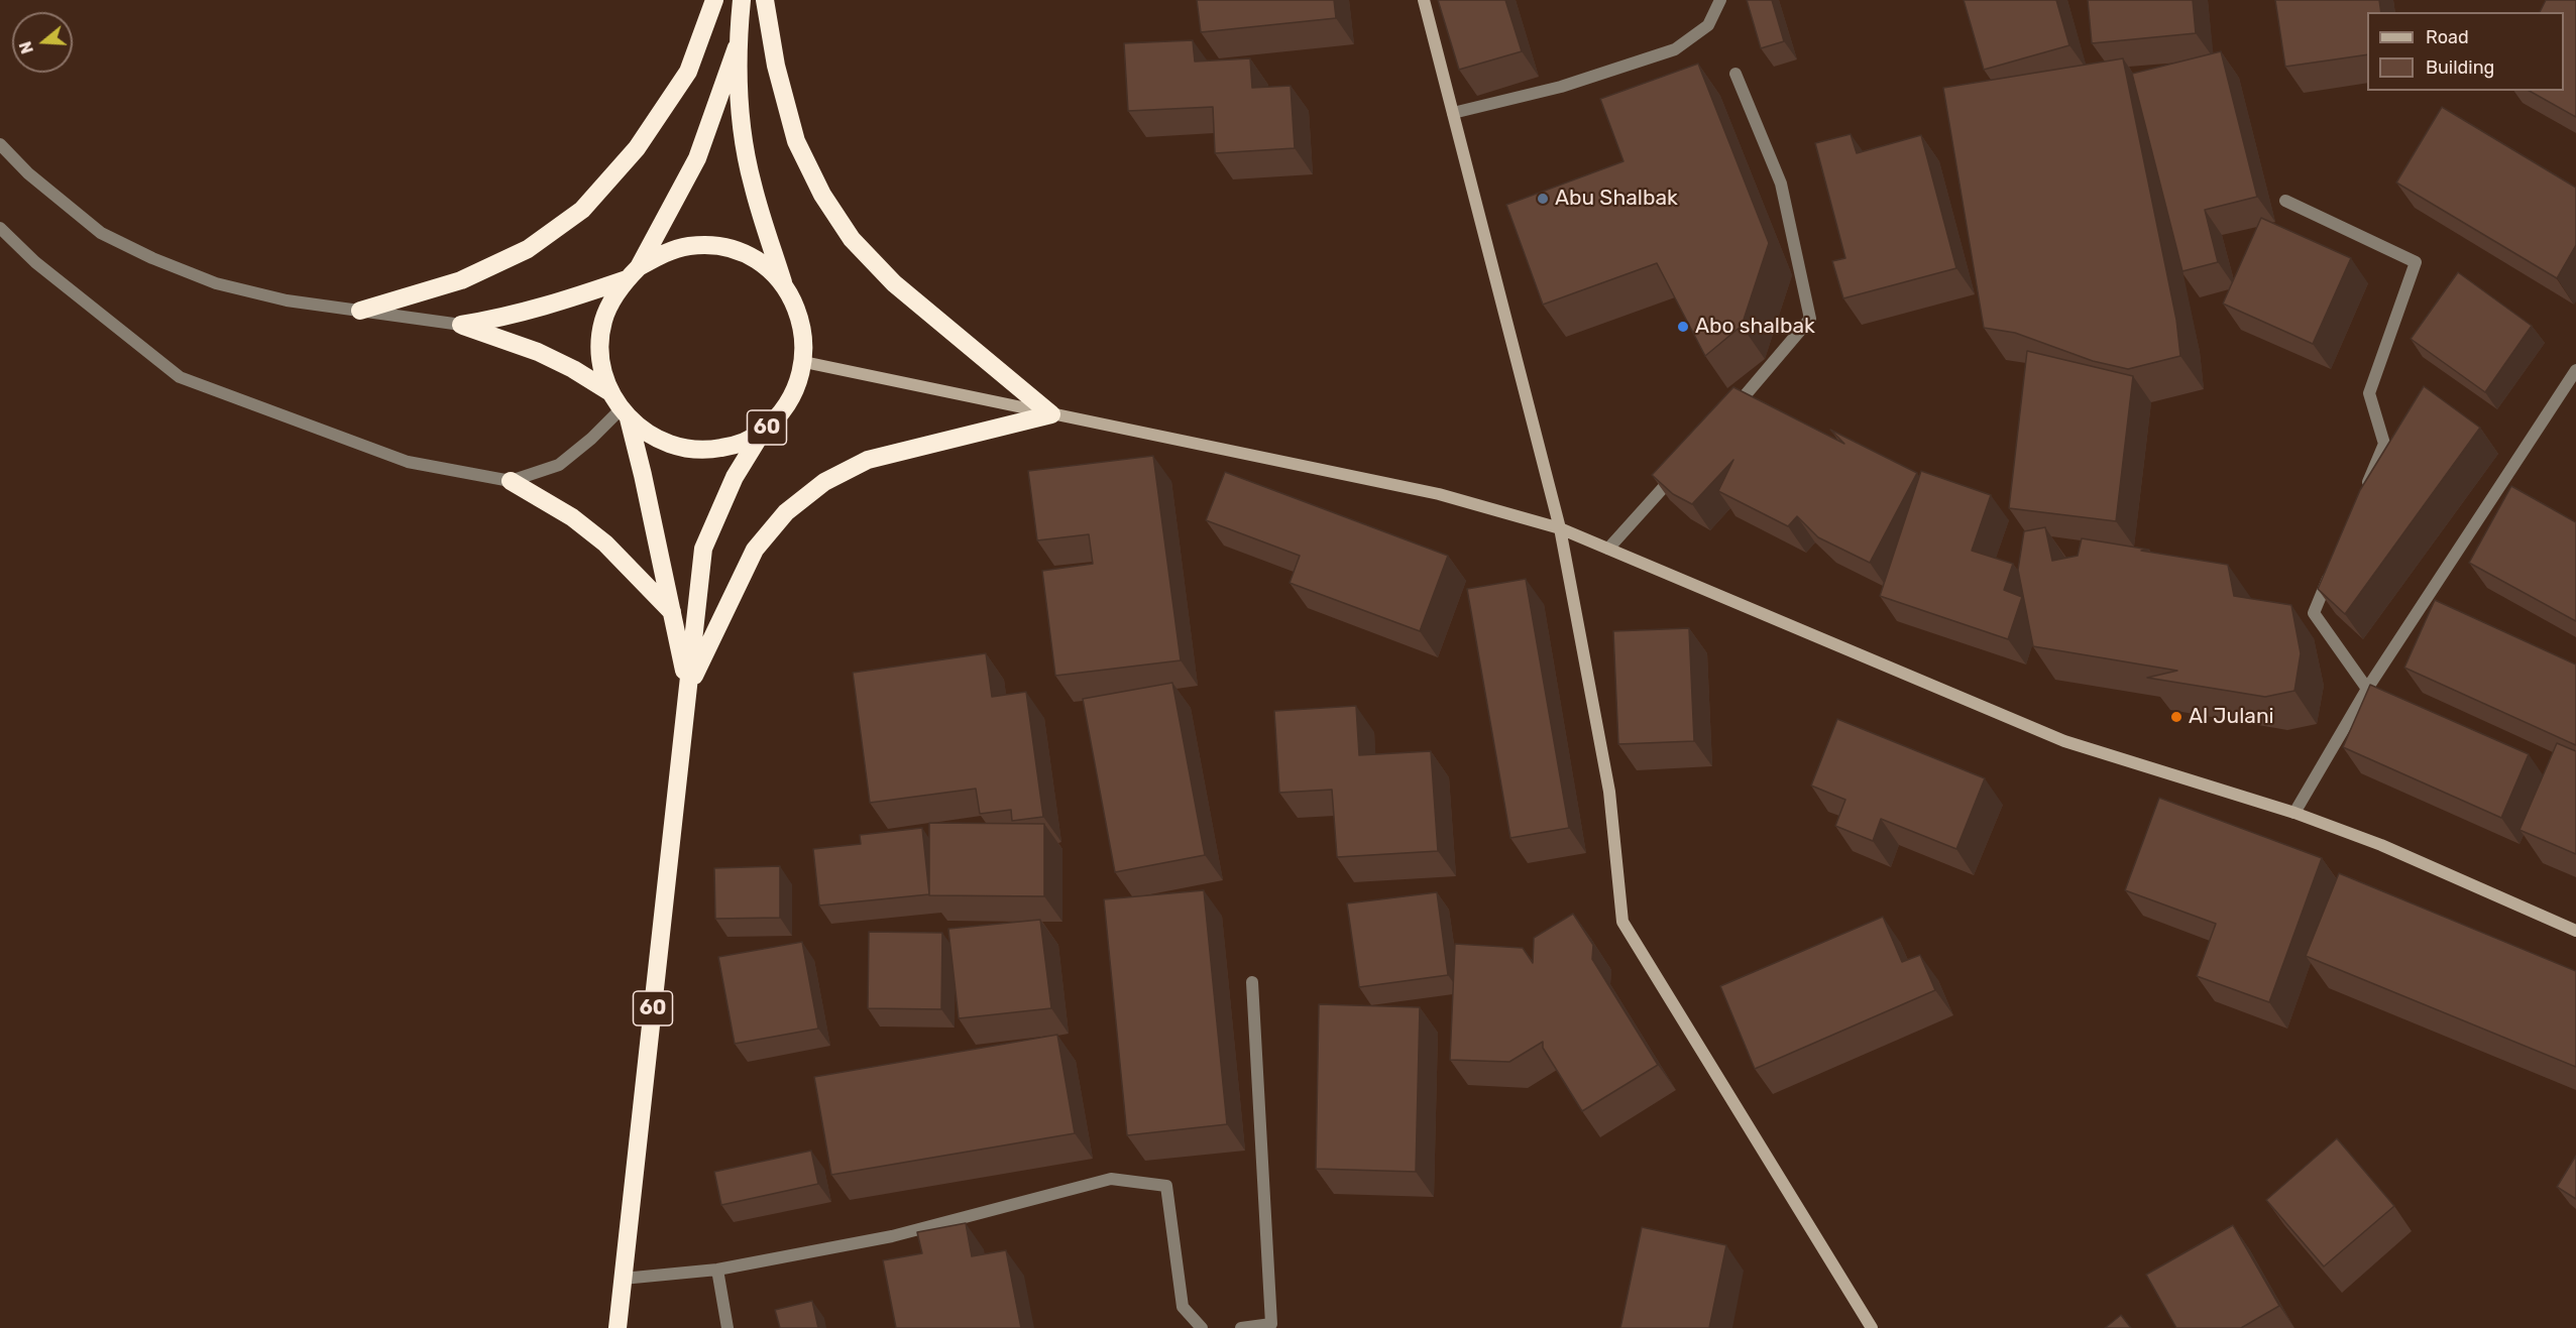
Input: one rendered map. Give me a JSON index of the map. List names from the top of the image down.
{
  "streets": {
    "highway": ["60"]
  },
  "places": ["Abu Shalbak", "Abo shalbak", "Al Julani"],
  "legend": ["Road", "Building"],
  "north": "left"
}
